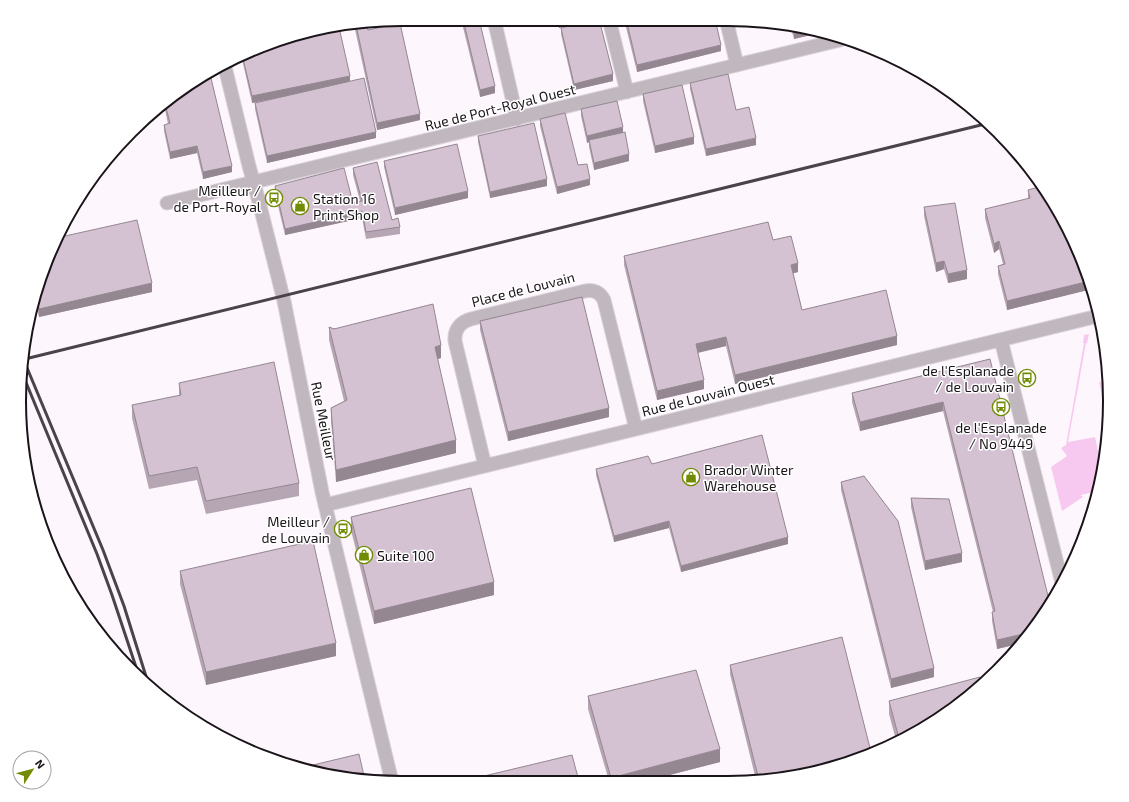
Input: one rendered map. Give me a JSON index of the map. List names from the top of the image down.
{
  "streets": {
    "street": [
      "Rue de Port-Royal Ouest",
      "Place de Louvain",
      "Rue de Louvain Ouest",
      "Rue Meilleur"
    ]
  },
  "crossings": [
    ["Rue de Port-Royal Ouest", "Rue Meilleur"],
    ["Place de Louvain", "Rue de Louvain Ouest"],
    ["Rue de Louvain Ouest", "Rue Meilleur"]
  ],
  "places": {
    "bus stop": [
      "Meilleur / de Port-Royal",
      "de l'Esplanade / de Louvain",
      "de l'Esplanade / No 9449",
      "Meilleur / de Louvain"
    ],
    "shop": ["Station 16 Print Shop", "Brador Winter Warehouse", "Suite 100"]
  },
  "north": "top right"
}
